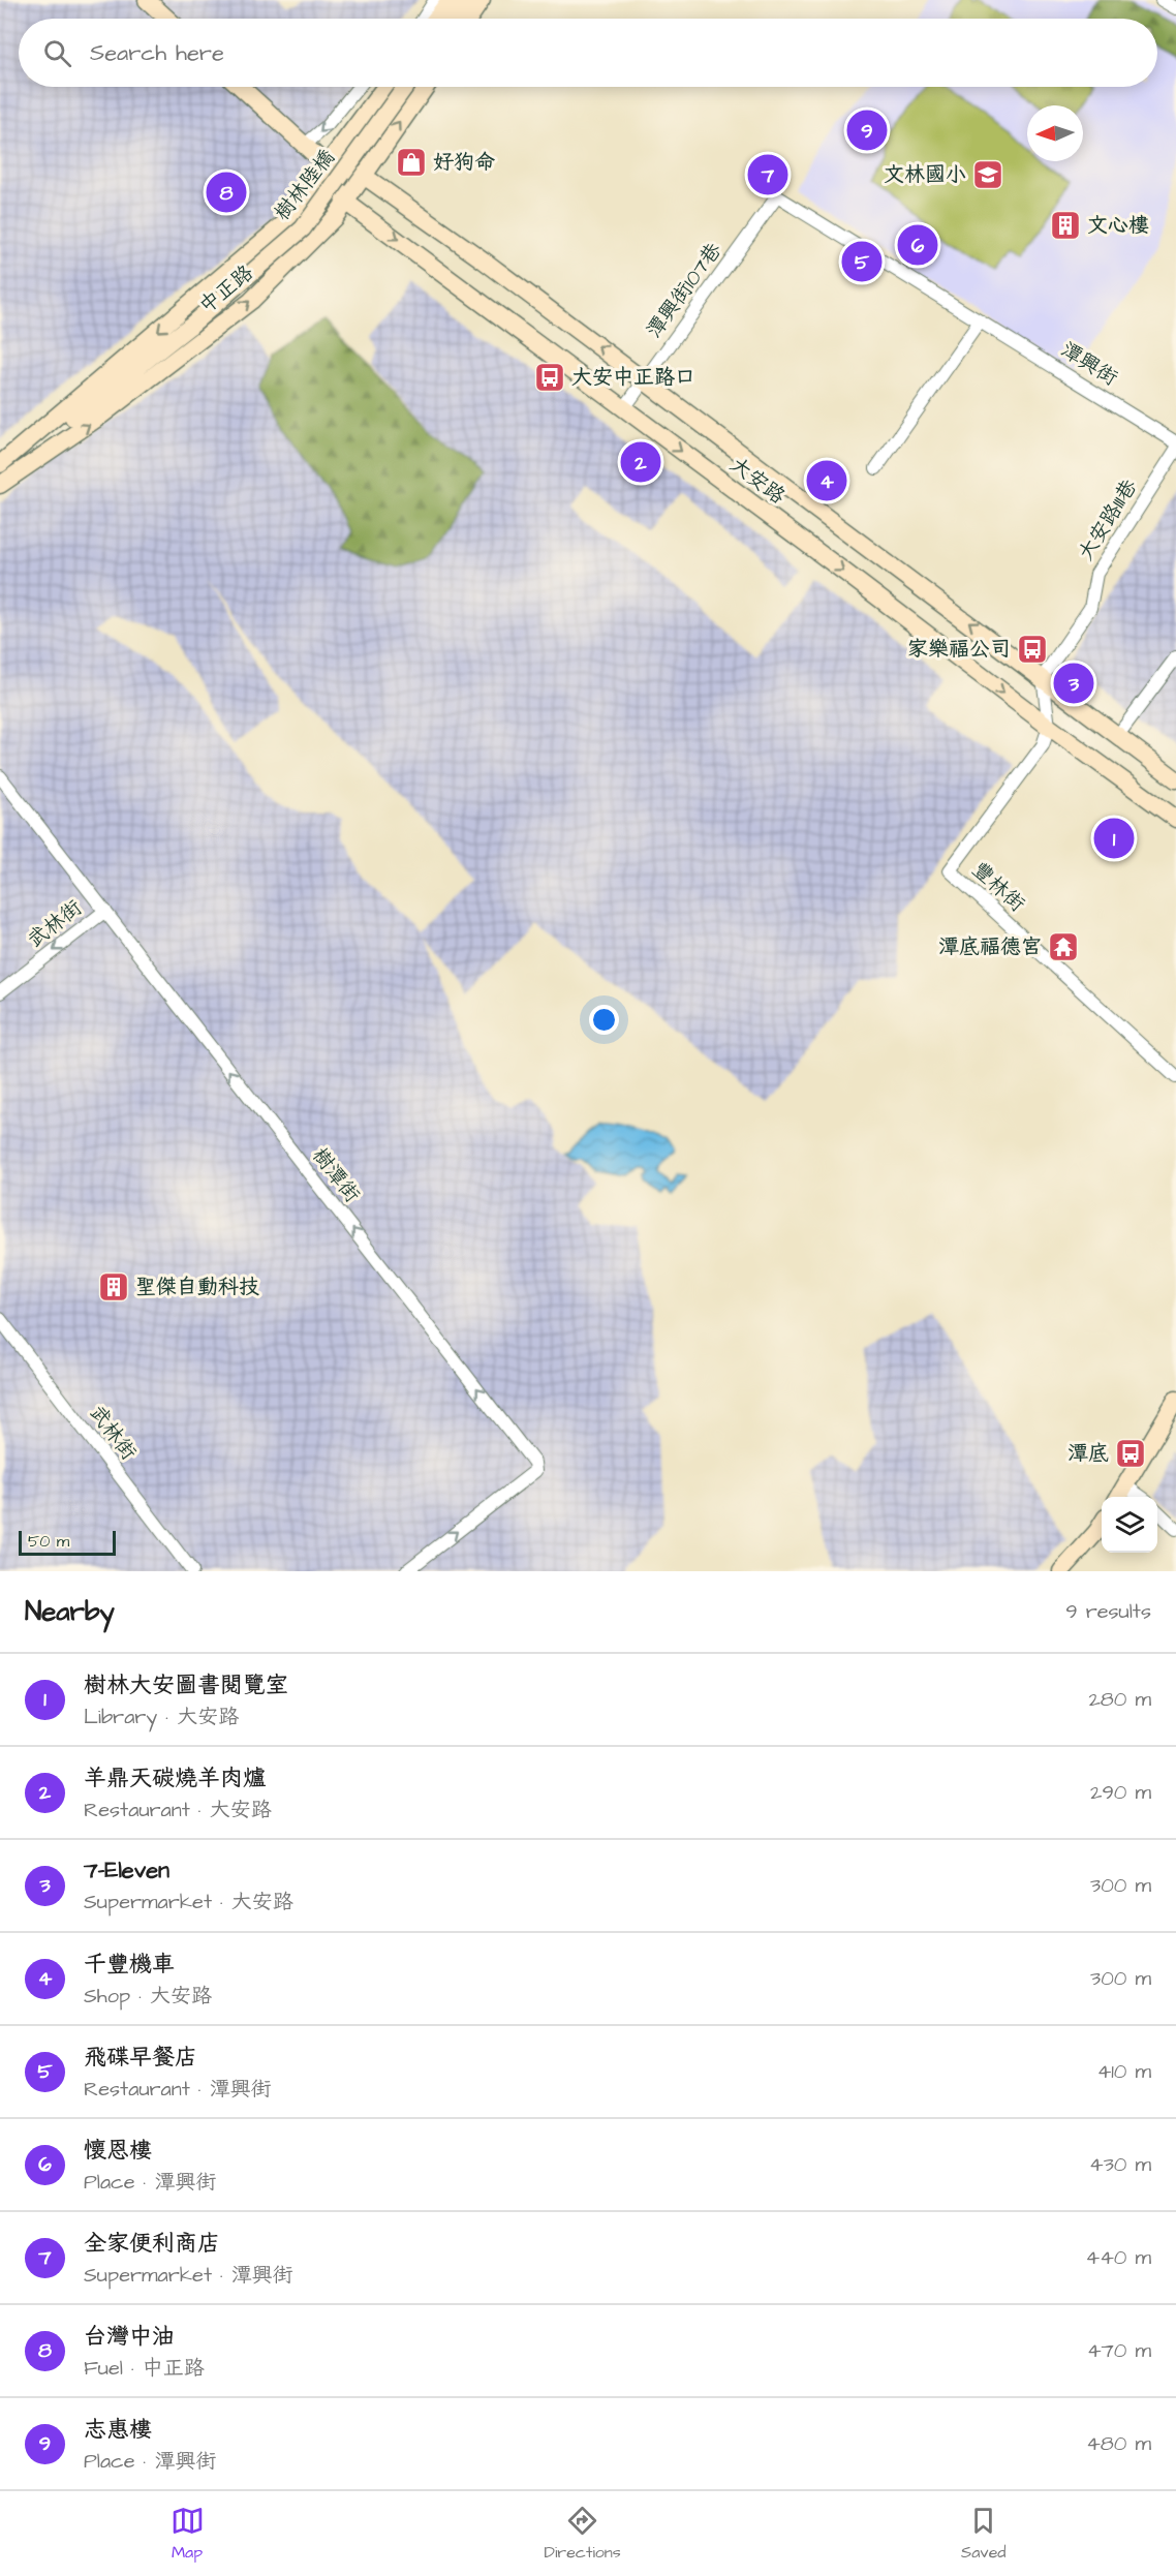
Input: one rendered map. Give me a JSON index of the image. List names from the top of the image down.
{
  "streets": {
    "street": [
      "樹林陸橋",
      "中正路",
      "潭興街107巷",
      "潭興街",
      "大安路",
      "大安路111巷",
      "豐林街",
      "武林街",
      "樹潭街"
    ]
  },
  "crossings": [
    ["中正路", "大安路"],
    ["潭興街107巷", "潭興街"],
    ["潭興街107巷", "大安路"],
    ["大安路", "大安路111巷"],
    ["大安路", "豐林街"],
    ["武林街", "樹潭街"]
  ],
  "one_way": ["樹潭街"],
  "places": {
    "shop": ["好狗命"],
    "school or university": ["文林國小"],
    "building": ["文心樓", "聖傑自動科技"],
    "bus stop": ["大安中正路口", "家樂福公司", "潭底"],
    "temple": ["潭底福德宮"]
  },
  "scale_bar": "50 m",
  "north": "left",
  "page": {
    "search": "Search here",
    "pins": [
      "9",
      "7",
      "8",
      "6",
      "5",
      "2",
      "4",
      "3",
      "1"
    ],
    "scale": "50 m",
    "heading": ["Nearby", "9 results"],
    "list": [
      {
        "mark": "1",
        "name": "樹林大安圖書閱覽室",
        "note": "Library · 大安路",
        "value": "280 m"
      },
      {
        "mark": "2",
        "name": "羊鼎天碳燒羊肉爐",
        "note": "Restaurant · 大安路",
        "value": "290 m"
      },
      {
        "mark": "3",
        "name": "7-Eleven",
        "note": "Supermarket · 大安路",
        "value": "300 m"
      },
      {
        "mark": "4",
        "name": "千豐機車",
        "note": "Shop · 大安路",
        "value": "300 m"
      },
      {
        "mark": "5",
        "name": "飛碟早餐店",
        "note": "Restaurant · 潭興街",
        "value": "410 m"
      },
      {
        "mark": "6",
        "name": "懷恩樓",
        "note": "Place · 潭興街",
        "value": "430 m"
      },
      {
        "mark": "7",
        "name": "全家便利商店",
        "note": "Supermarket · 潭興街",
        "value": "440 m"
      },
      {
        "mark": "8",
        "name": "台灣中油",
        "note": "Fuel · 中正路",
        "value": "470 m"
      },
      {
        "mark": "9",
        "name": "志惠樓",
        "note": "Place · 潭興街",
        "value": "480 m"
      }
    ],
    "nav": ["Map", "Directions", "Saved"]
  }
}
